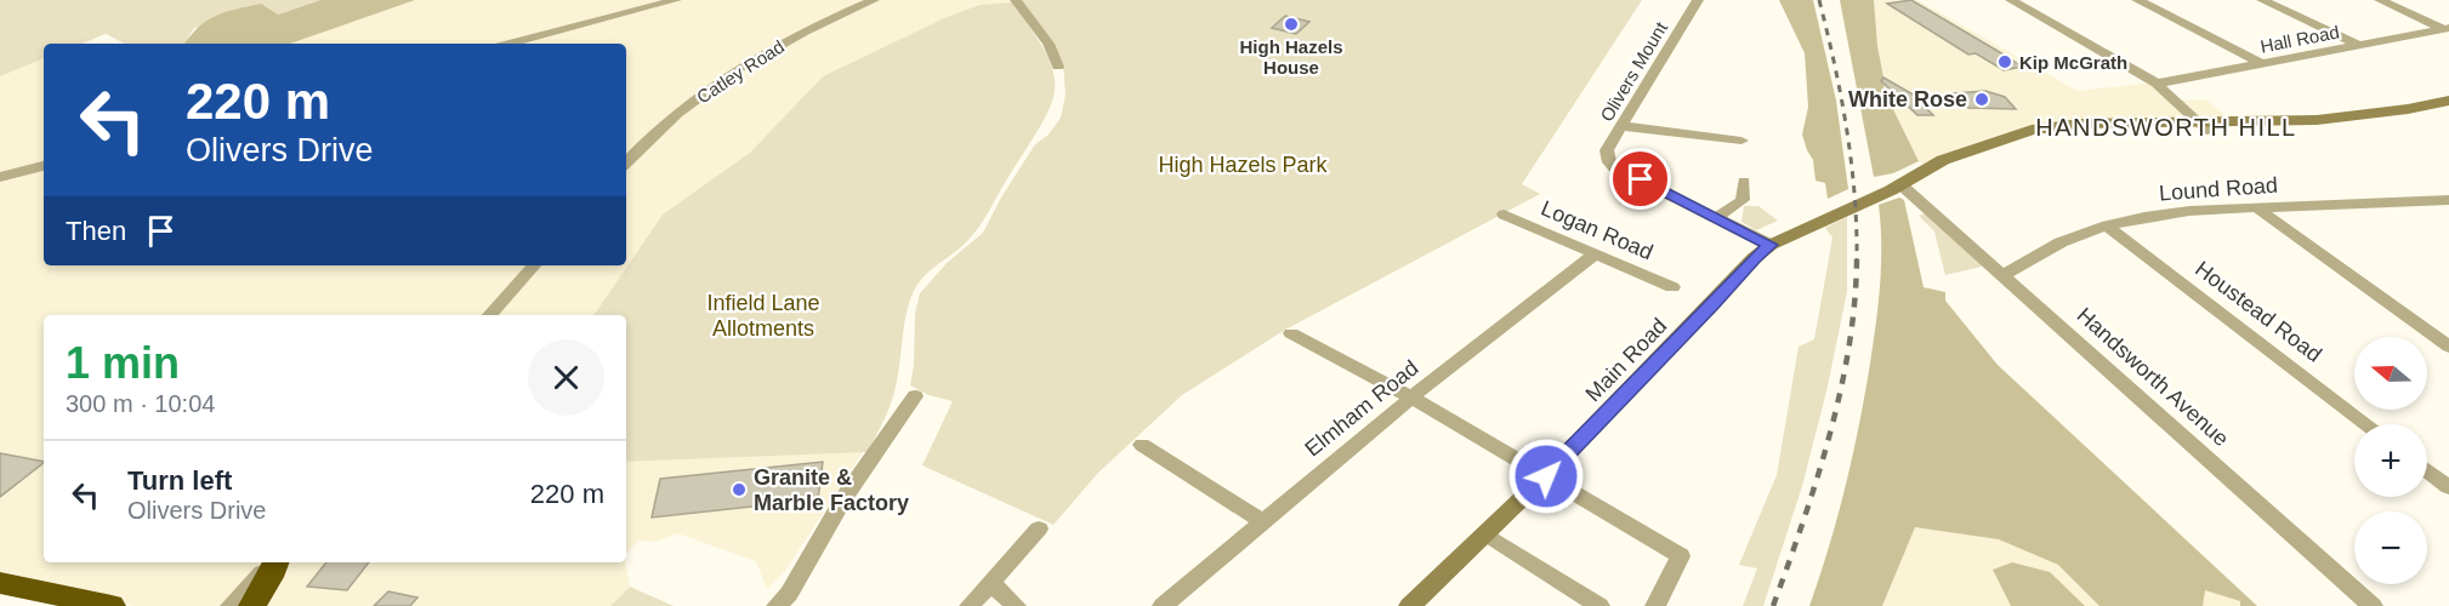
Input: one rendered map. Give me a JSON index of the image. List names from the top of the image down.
{
  "streets": {
    "main road": ["Main Road"],
    "street": [
      "Hall Road",
      "Catley Road",
      "Olivers Mount",
      "Lound Road",
      "Logan Road",
      "Houstead Road",
      "Handsworth Avenue",
      "Elmham Road"
    ]
  },
  "crossings": [
    ["Lound Road", "Houstead Road"],
    ["Lound Road", "Handsworth Avenue"],
    ["Logan Road", "Elmham Road"],
    ["Main Road", "Handsworth Avenue"]
  ],
  "districts": ["HANDSWORTH HILL"],
  "parks": ["High Hazels Park", "Infield Lane Allotments"],
  "places": [
    "High Hazels House",
    "Kip McGrath",
    "White Rose",
    "Granite & Marble Factory"
  ],
  "north": "left",
  "page": {
    "turn": ["220 m", "Olivers Drive"],
    "then": "Then",
    "heading": ["1 min", "300 m · 10:04"],
    "map_buttons": ["+", "−"],
    "list": [
      {
        "name": "Turn left",
        "note": "Olivers Drive",
        "value": "220 m"
      }
    ]
  }
}
